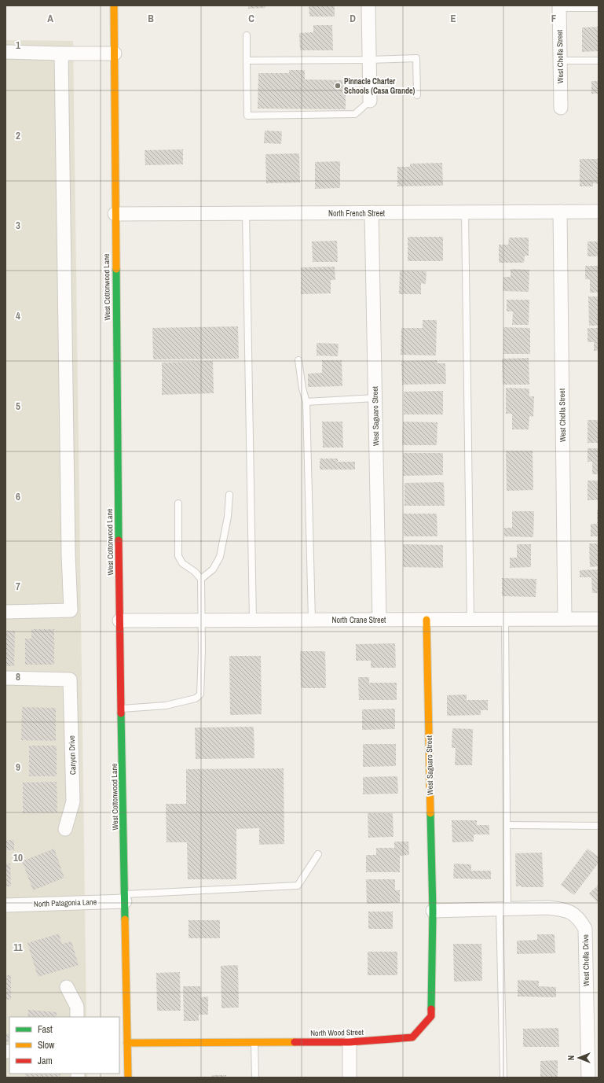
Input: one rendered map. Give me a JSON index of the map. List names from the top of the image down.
{
  "streets": {
    "main road": ["West Cottonwood Lane", "West Saguaro Street", "North Wood Street"],
    "street": [
      "West Cholla Street",
      "North French Street",
      "North Crane Street",
      "Canyon Drive",
      "North Patagonia Lane",
      "West Cholla Drive"
    ]
  },
  "crossings": [
    ["West Cholla Street", "North French Street"],
    ["West Cholla Street", "North Crane Street"],
    ["North French Street", "West Cottonwood Lane"],
    ["North French Street", "West Saguaro Street"],
    ["West Cottonwood Lane", "North Crane Street"],
    ["West Cottonwood Lane", "North Patagonia Lane"],
    ["West Cottonwood Lane", "North Wood Street"],
    ["West Saguaro Street", "North Crane Street"],
    ["West Saguaro Street", "West Cholla Drive"],
    ["West Saguaro Street", "North Wood Street"],
    ["West Cholla Drive", "North Wood Street"]
  ],
  "places": ["Pinnacle Charter Schools (Casa Grande)"],
  "legend": ["Fast", "Slow", "Jam"],
  "north": "left",
  "grid": {
    "columns": [
      "A",
      "B",
      "C",
      "D",
      "E",
      "F"
    ],
    "rows": [
      "1",
      "2",
      "3",
      "4",
      "5",
      "6",
      "7",
      "8",
      "9",
      "10",
      "11"
    ]
  }
}
